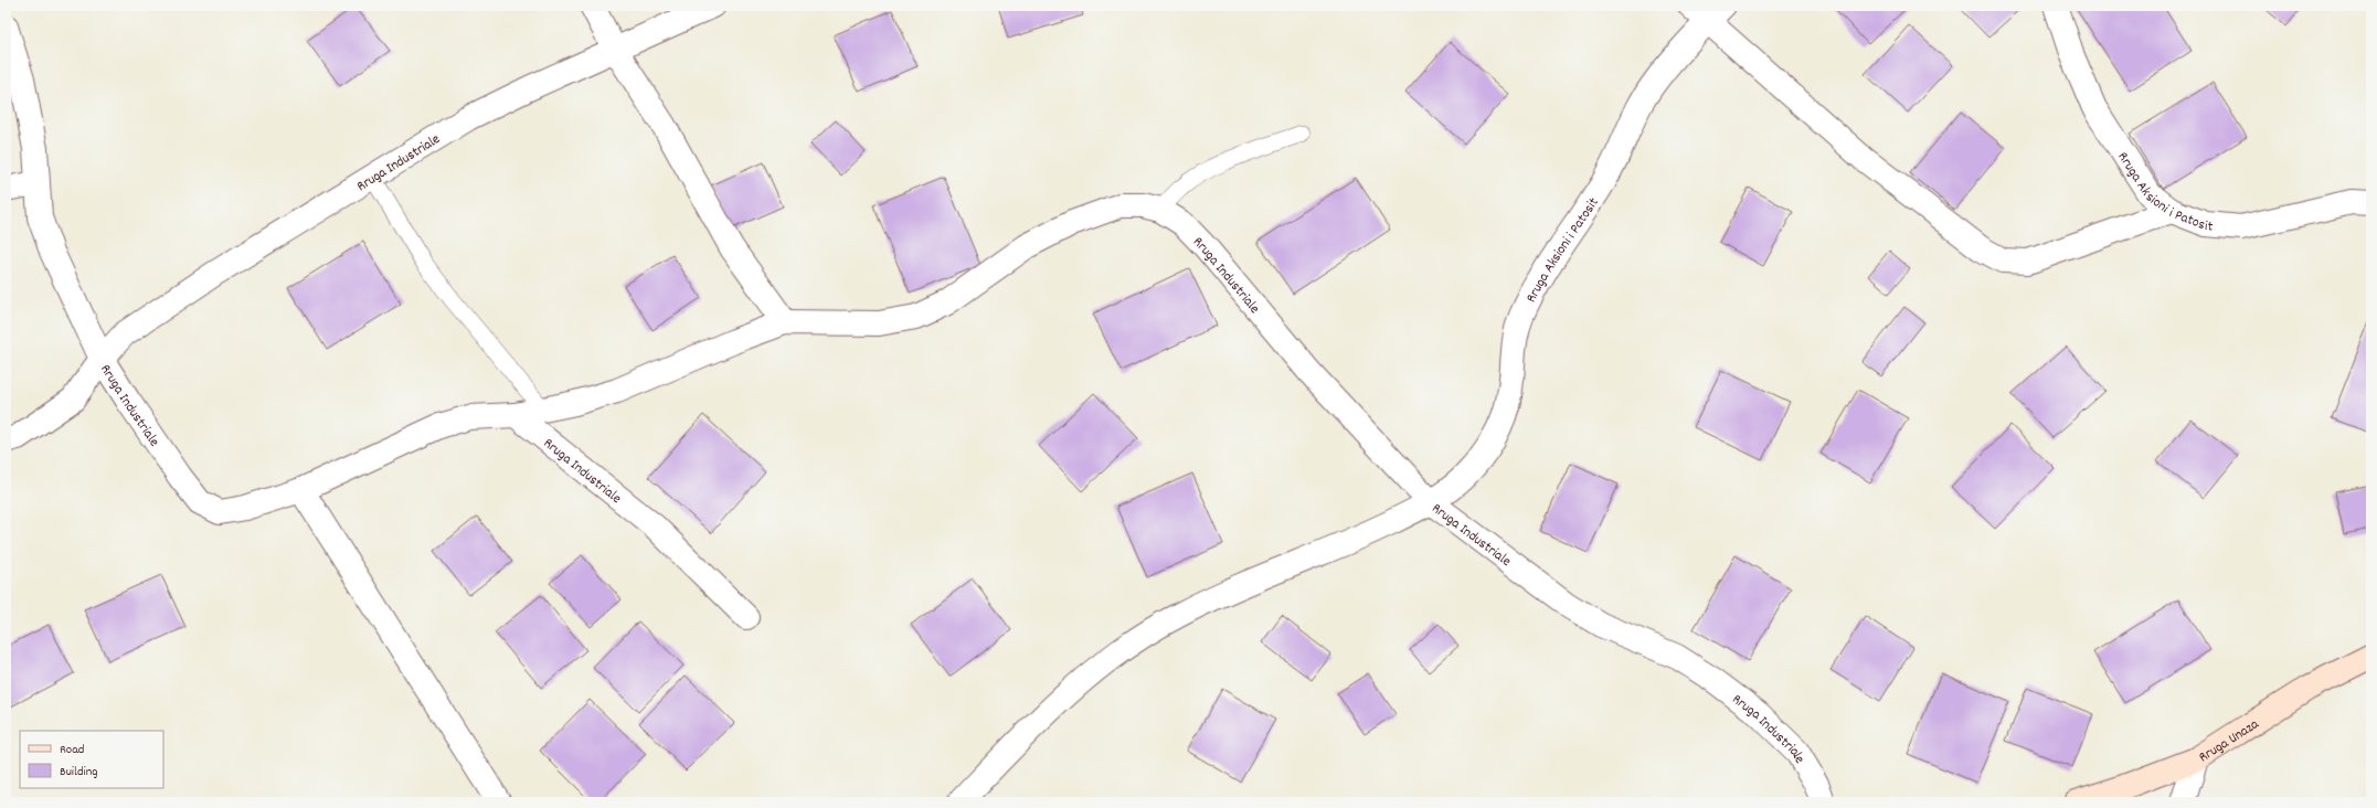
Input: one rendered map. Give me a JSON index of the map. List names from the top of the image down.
{
  "streets": {
    "main road": ["Rruga Unaza"],
    "street": ["Rruga Industriale", "Rruga Aksioni i Patosit"]
  },
  "crossings": [
    ["Rruga Industriale", "Rruga Aksioni i Patosit"]
  ],
  "legend": ["Road", "Building"]
}
